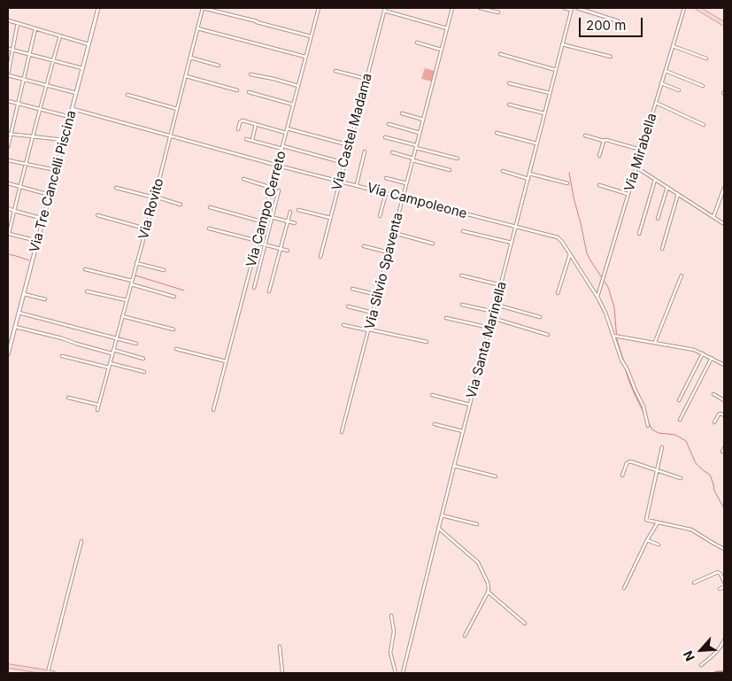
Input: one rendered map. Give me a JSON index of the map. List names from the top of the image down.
{
  "streets": {
    "street": [
      "Via Castel Madama",
      "Via Mirabella",
      "Via Tre Cancelli Piscina",
      "Via Campoleone",
      "Via Rovito",
      "Via Campo Cerreto",
      "Via Silvio Spaventa",
      "Via Santa Marinella"
    ]
  },
  "crossings": [
    ["Via Castel Madama", "Via Campoleone"],
    ["Via Mirabella", "Via Campoleone"],
    ["Via Tre Cancelli Piscina", "Via Campoleone"],
    ["Via Campoleone", "Via Rovito"],
    ["Via Campoleone", "Via Campo Cerreto"],
    ["Via Campoleone", "Via Silvio Spaventa"],
    ["Via Campoleone", "Via Santa Marinella"]
  ],
  "scale_bar": "200 m",
  "north": "bottom left"
}
